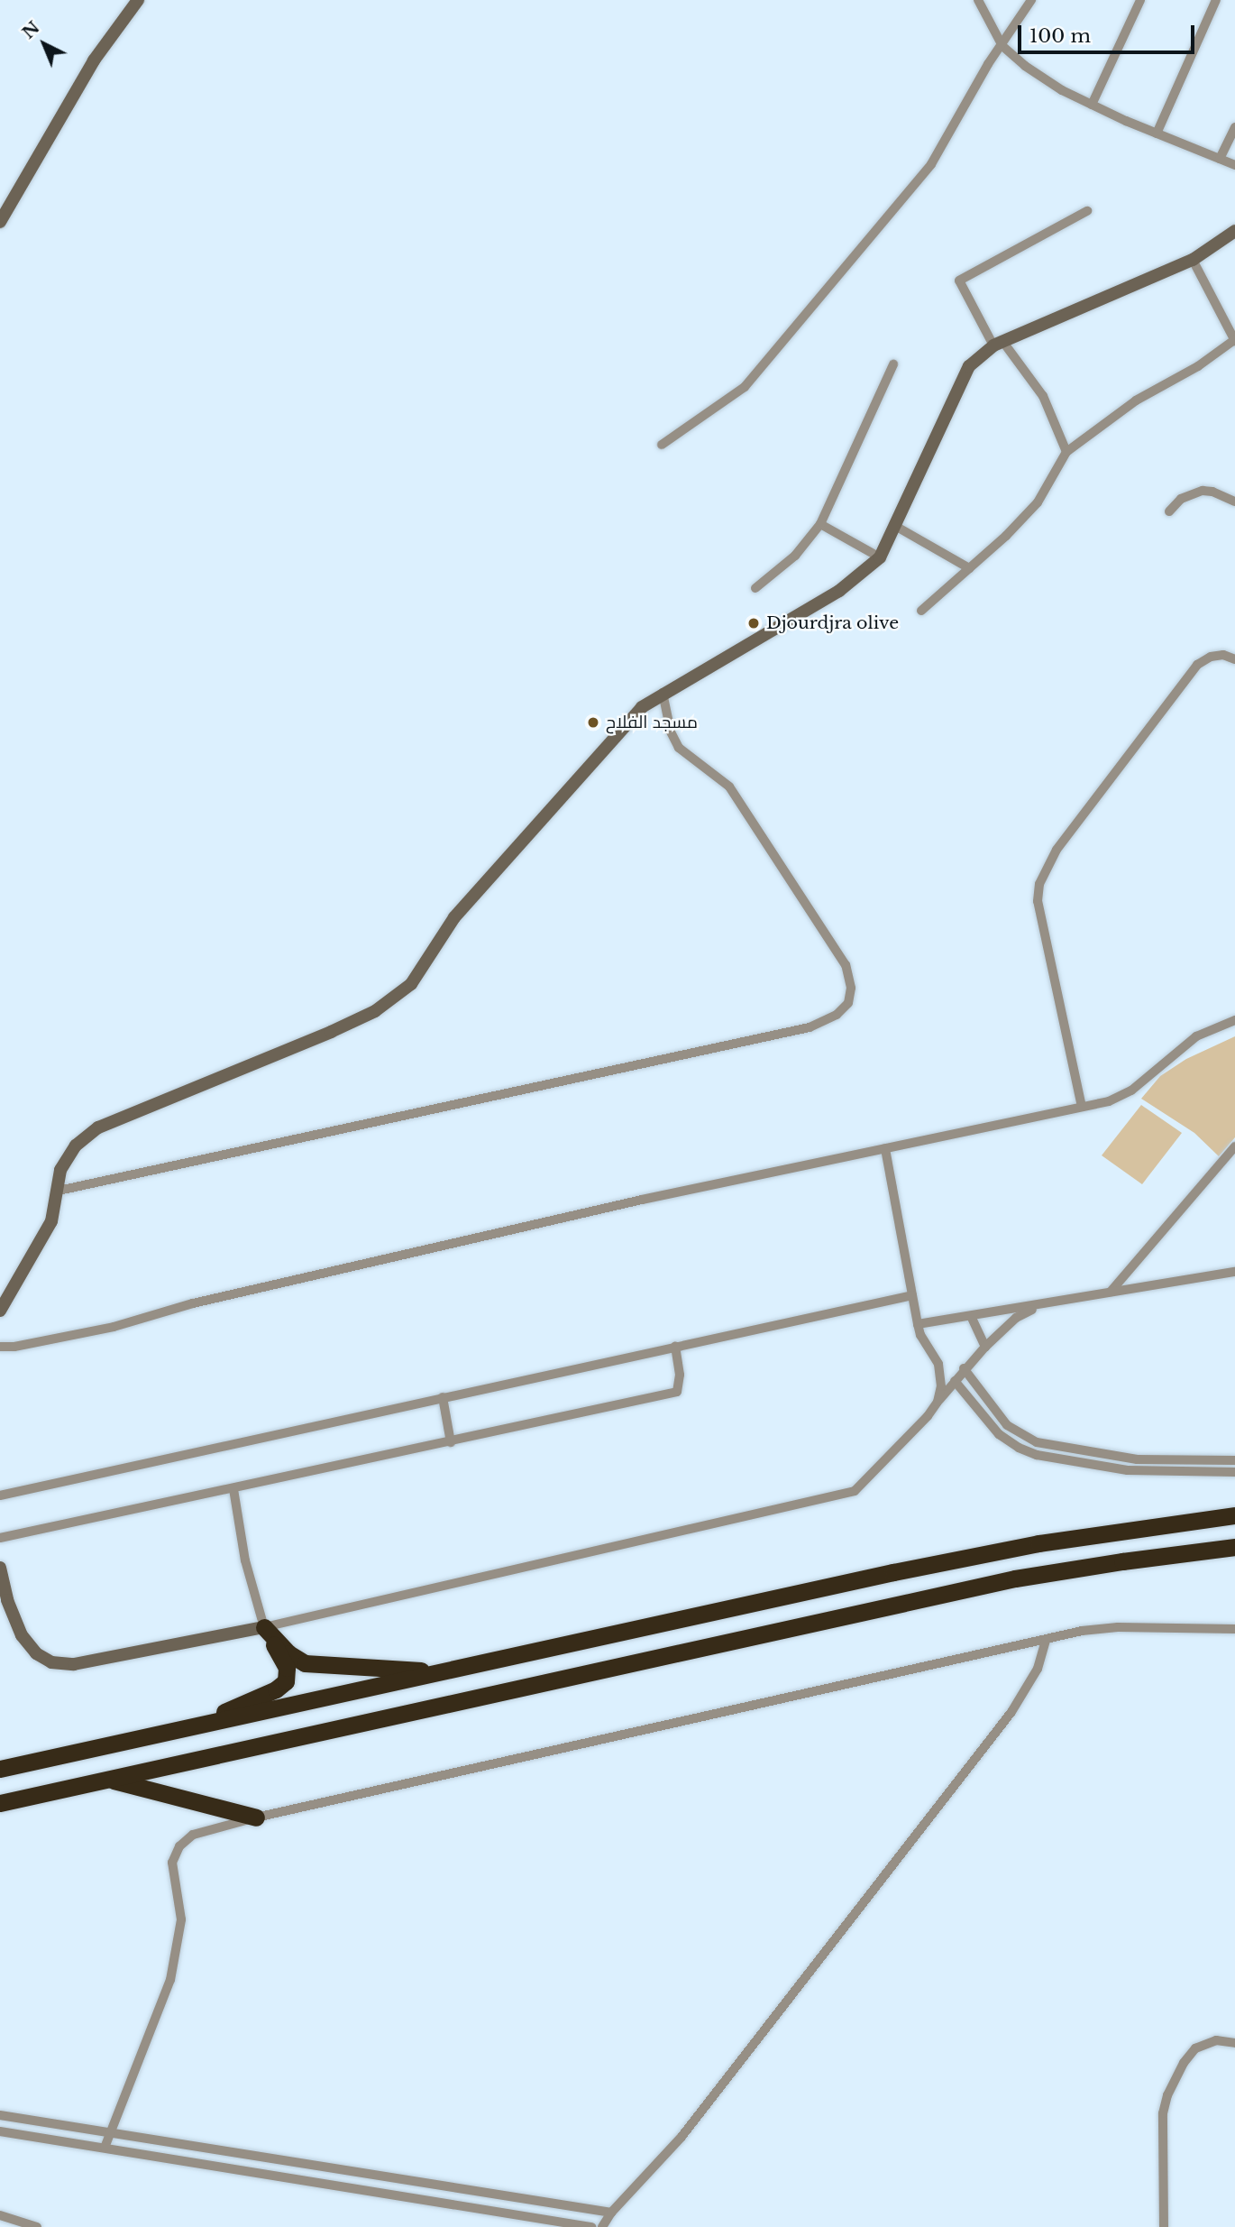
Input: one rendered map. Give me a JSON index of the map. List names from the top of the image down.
{
  "places": ["Djourdjra olive", "مسجد الفلاح"],
  "scale_bar": "100 m",
  "north": "top left"
}
